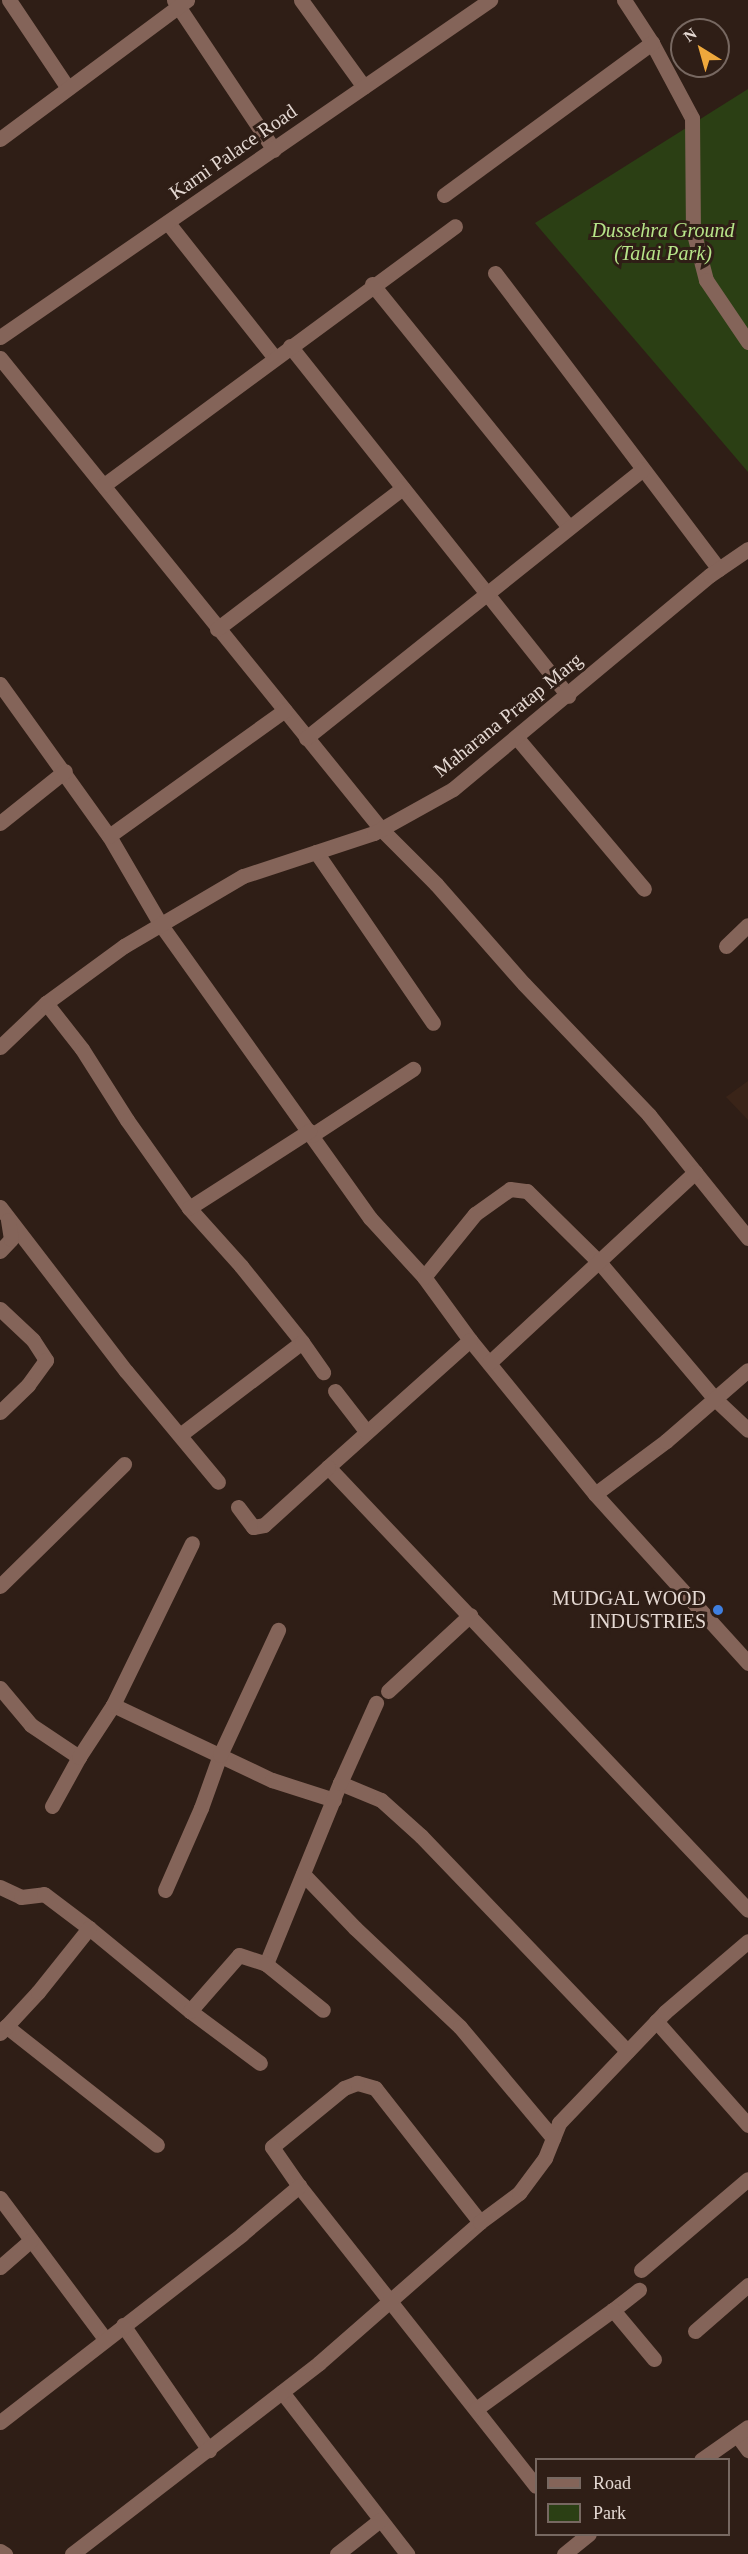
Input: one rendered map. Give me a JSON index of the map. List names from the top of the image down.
{
  "streets": {
    "street": ["Karni Palace Road", "Maharana Pratap Marg"]
  },
  "parks": ["Dussehra Ground (Talai Park)"],
  "places": ["MUDGAL WOOD INDUSTRIES"],
  "legend": ["Road", "Park"],
  "north": "top left"
}
